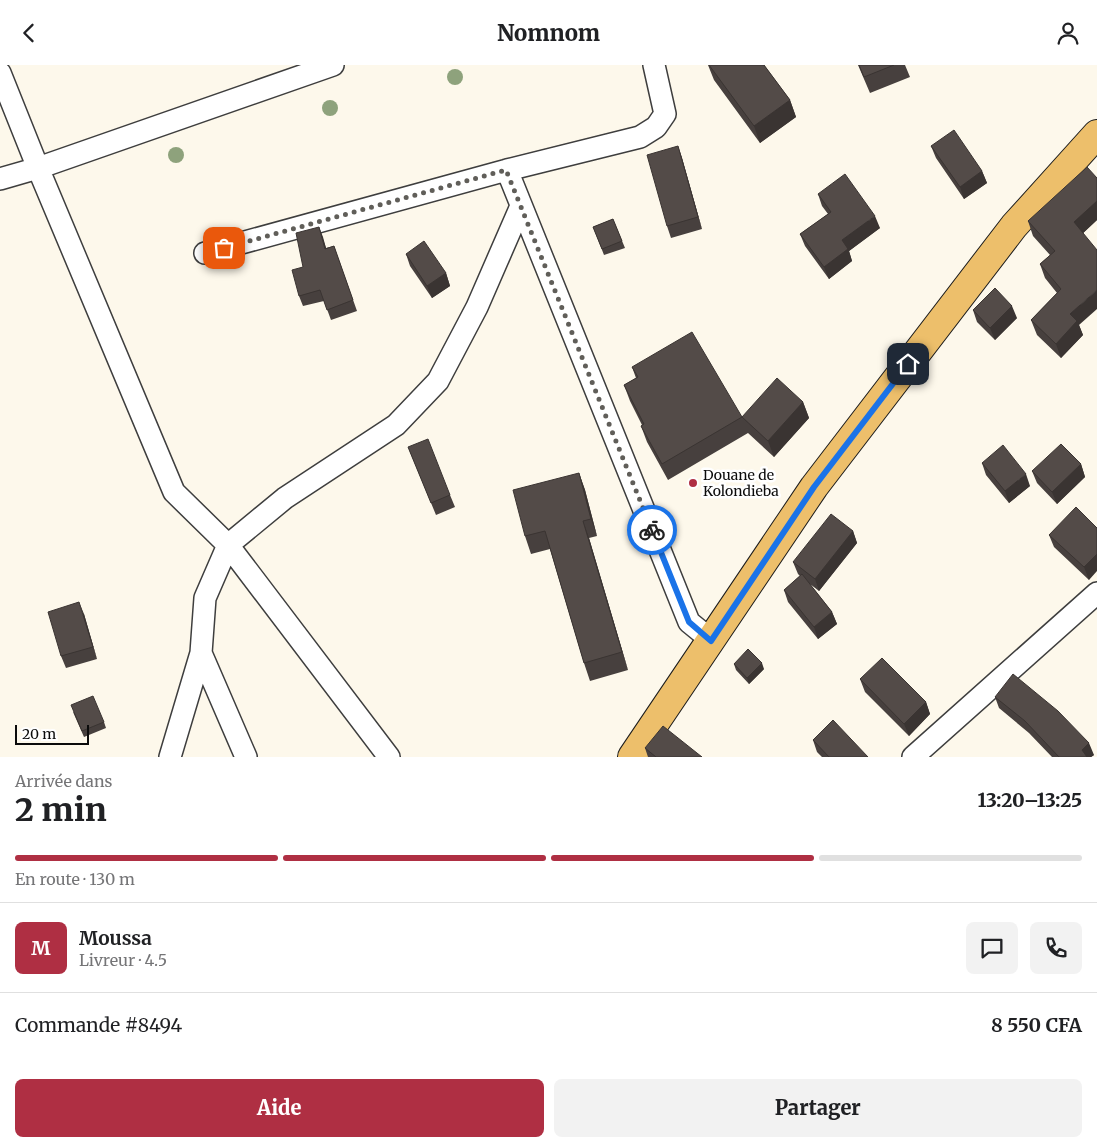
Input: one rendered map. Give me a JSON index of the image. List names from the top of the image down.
{
  "places": ["Douane de Kolondieba"],
  "scale_bar": "20 m",
  "page": {
    "header": "Nomnom",
    "scale": "20 m",
    "heading": ["2 min", "Arrivée dans", "13:20–13:25"],
    "panel": [
      "Moussa",
      "Livreur · 4.5",
      "Commande #8494",
      "8 550 CFA"
    ],
    "bar": "En route · 130 m",
    "round": "M",
    "buttons": ["Aide", "Partager"]
  }
}
